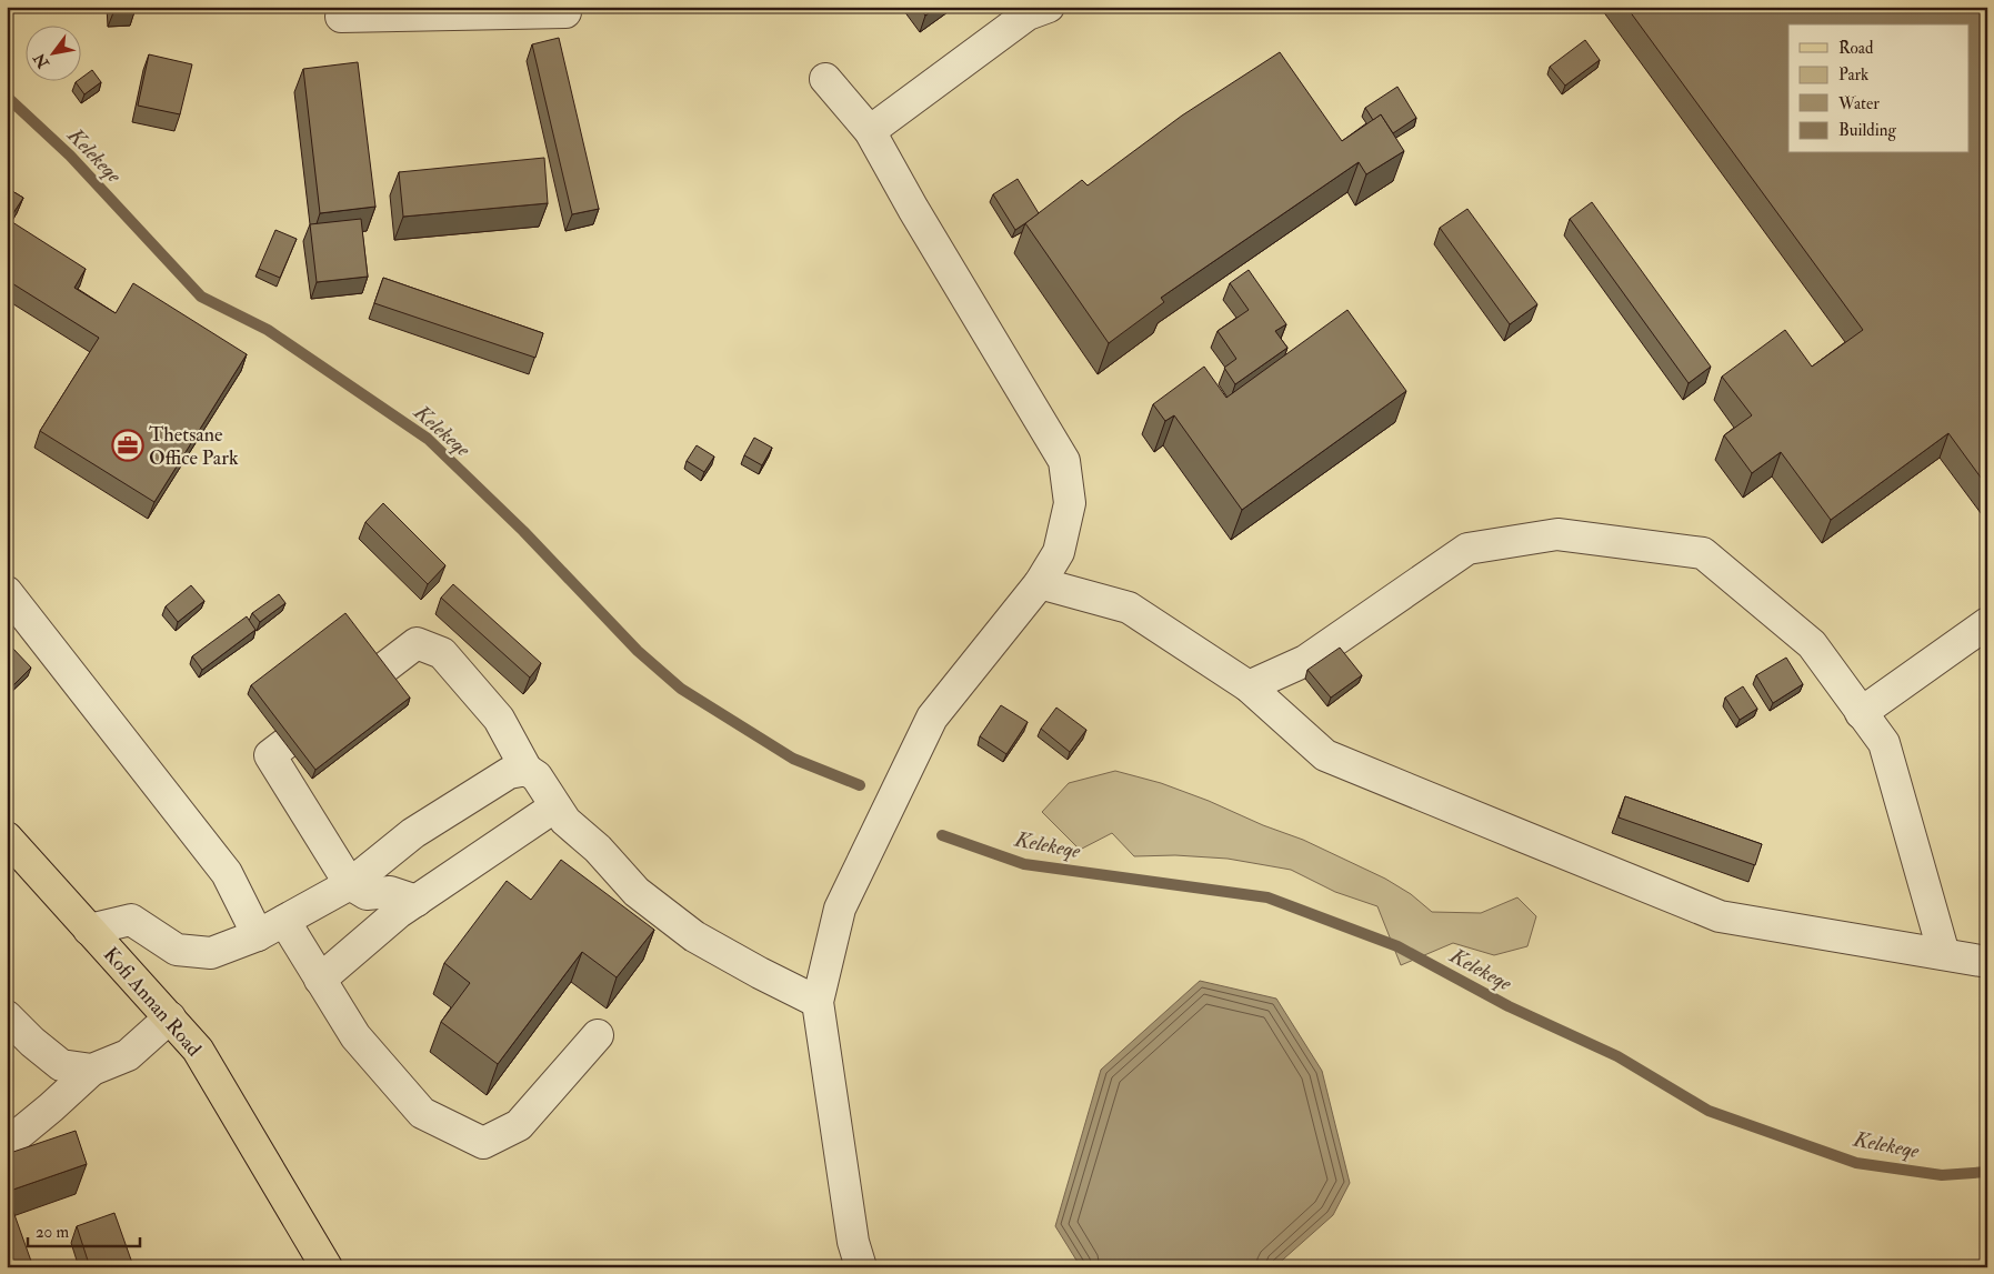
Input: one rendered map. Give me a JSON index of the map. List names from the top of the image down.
{
  "streets": {
    "main road": ["Kofi Annan Road"]
  },
  "water": ["Kelekeqe"],
  "places": {
    "office": ["Thetsane Office Park"]
  },
  "legend": [
    "Road",
    "Park",
    "Water",
    "Building"
  ],
  "scale_bar": "20 m",
  "north": "bottom left"
}
